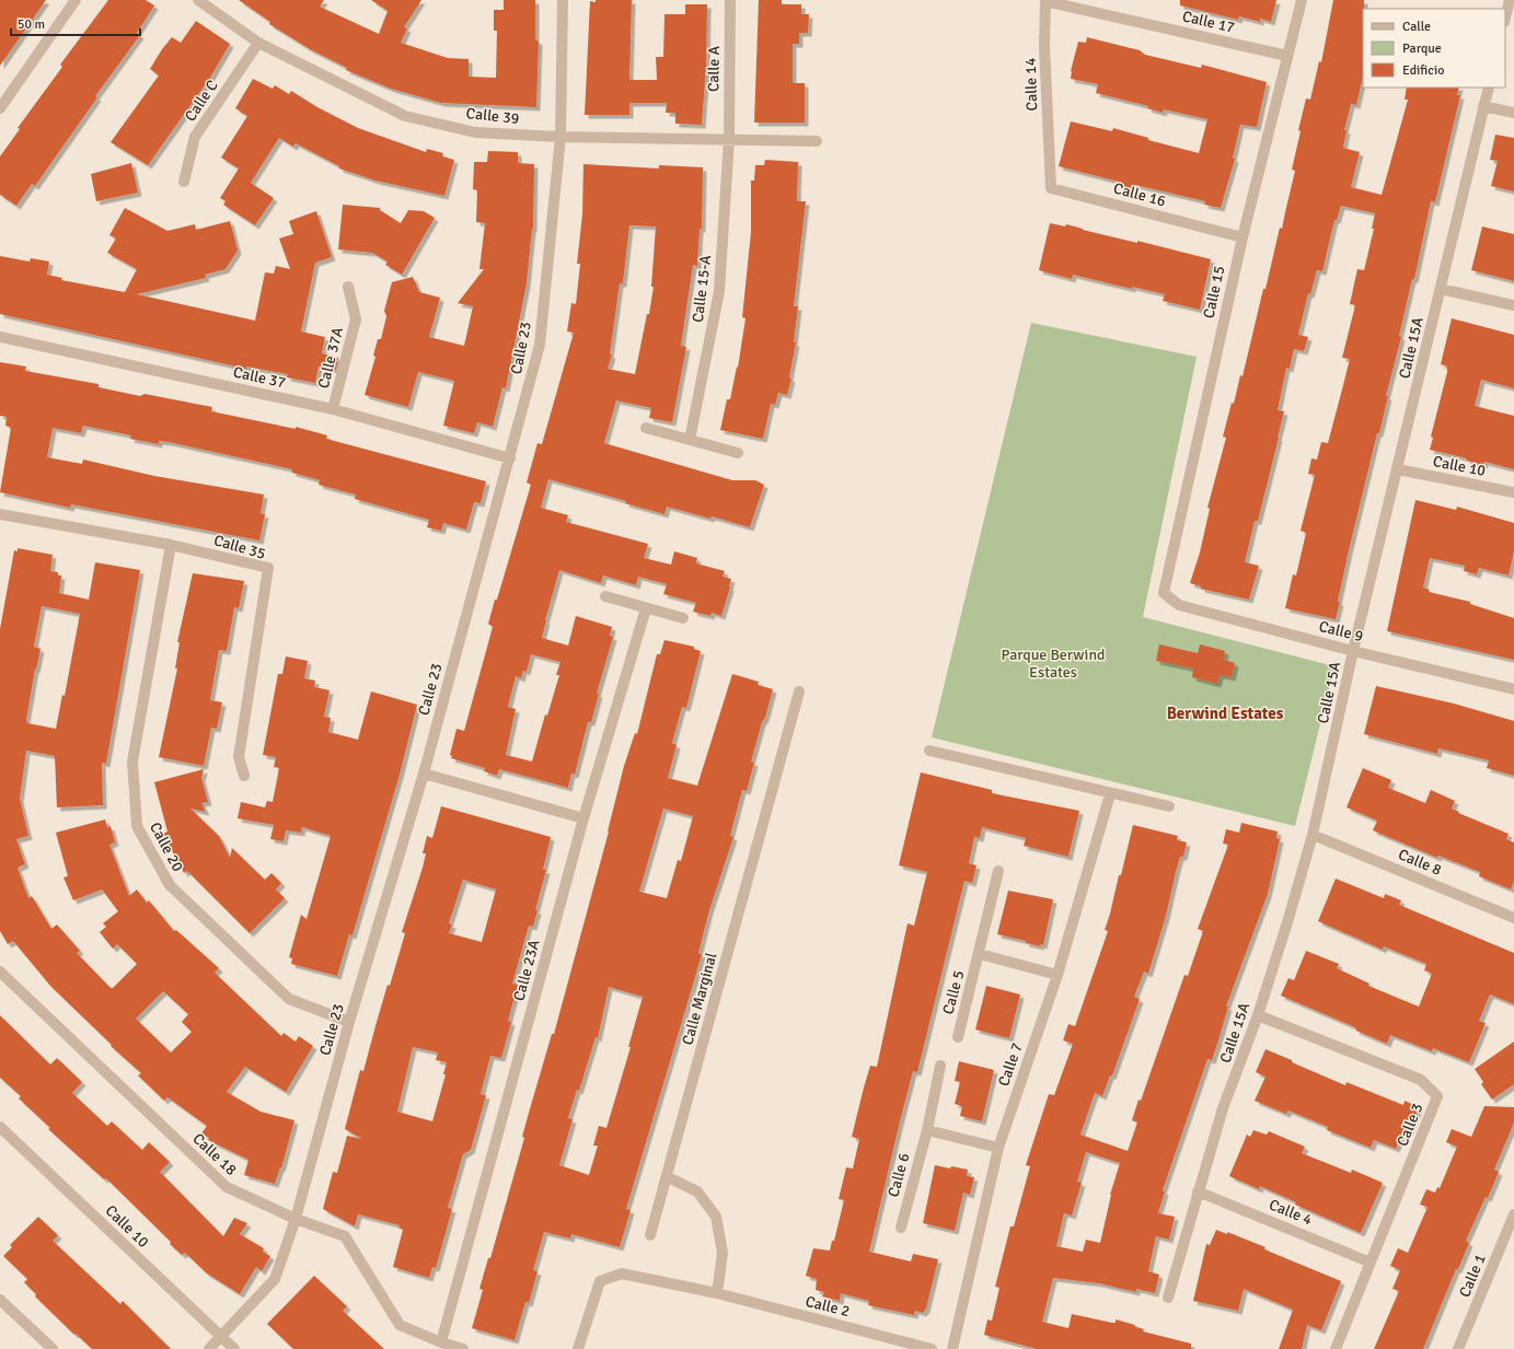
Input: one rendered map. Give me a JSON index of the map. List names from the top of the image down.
{
  "streets": {
    "street": [
      "Calle 17",
      "Calle A",
      "Calle 14",
      "Calle C",
      "Calle 39",
      "Calle 16",
      "Calle 15-A",
      "Calle 15",
      "Calle 23",
      "Calle 15A",
      "Calle 37A",
      "Calle 37",
      "Calle 10",
      "Calle 35",
      "Calle 9",
      "Calle 20",
      "Calle 8",
      "Calle 23A",
      "Calle 5",
      "Calle Marginal",
      "Calle 7",
      "Calle 3",
      "Calle 18",
      "Calle 6",
      "Calle 4",
      "Calle 1",
      "Calle 2"
    ]
  },
  "crossings": [
    ["Calle 17", "Calle 14"],
    ["Calle 17", "Calle 15"],
    ["Calle A", "Calle 39"],
    ["Calle A", "Calle 15-A"],
    ["Calle 14", "Calle 16"],
    ["Calle C", "Calle 39"],
    ["Calle 39", "Calle 15-A"],
    ["Calle 39", "Calle 23"],
    ["Calle 16", "Calle 15"],
    ["Calle 15", "Calle 9"],
    ["Calle 23", "Calle 37"],
    ["Calle 23", "Calle 10"],
    ["Calle 23", "Calle 20"],
    ["Calle 23", "Calle 18"],
    ["Calle 15A", "Calle 10"],
    ["Calle 15A", "Calle 9"],
    ["Calle 15A", "Calle 8"],
    ["Calle 15A", "Calle 3"],
    ["Calle 15A", "Calle 4"],
    ["Calle 37A", "Calle 37"],
    ["Calle 35", "Calle 20"],
    ["Calle 23A", "Calle 18"],
    ["Calle 5", "Calle 7"],
    ["Calle 3", "Calle 4"]
  ],
  "districts": ["Berwind Estates"],
  "parks": ["Parque Berwind Estates"],
  "legend": ["Calle", "Parque", "Edificio"],
  "scale_bar": "50 m"
}
